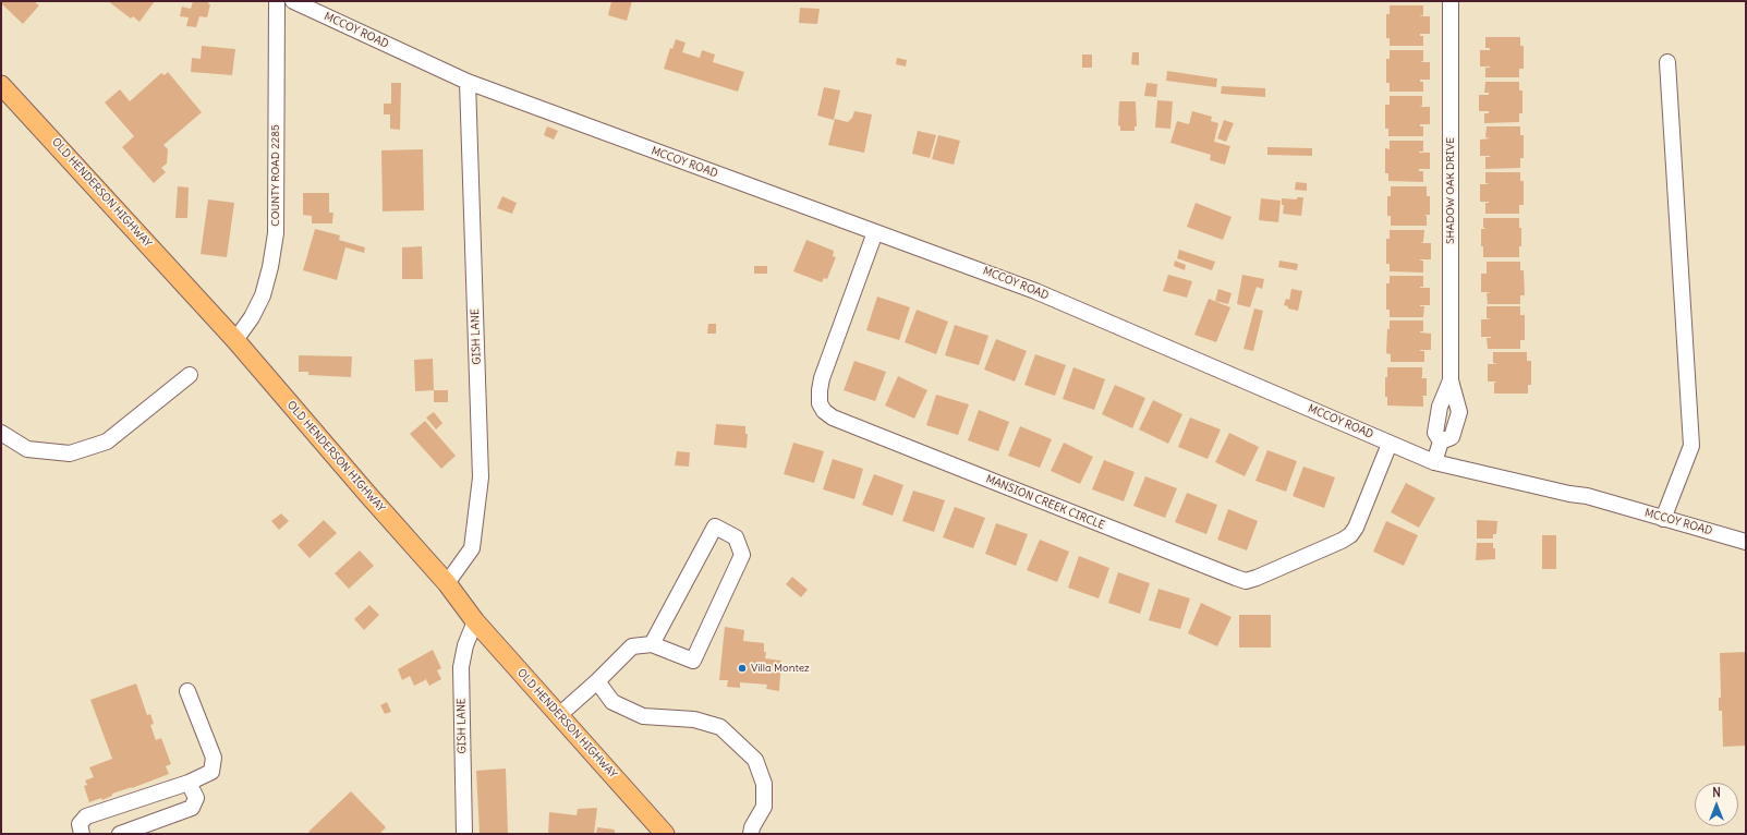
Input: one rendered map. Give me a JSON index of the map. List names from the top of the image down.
{
  "streets": {
    "main road": ["OLD HENDERSON HIGHWAY"],
    "street": [
      "MCCOY ROAD",
      "COUNTY ROAD 2285",
      "SHADOW OAK DRIVE",
      "GISH LANE",
      "MANSION CREEK CIRCLE"
    ]
  },
  "crossings": [
    ["MCCOY ROAD", "SHADOW OAK DRIVE"],
    ["MCCOY ROAD", "GISH LANE"],
    ["MCCOY ROAD", "MANSION CREEK CIRCLE"],
    ["COUNTY ROAD 2285", "OLD HENDERSON HIGHWAY"],
    ["OLD HENDERSON HIGHWAY", "GISH LANE"]
  ],
  "places": ["Villa Montez"],
  "north": "top"
}
